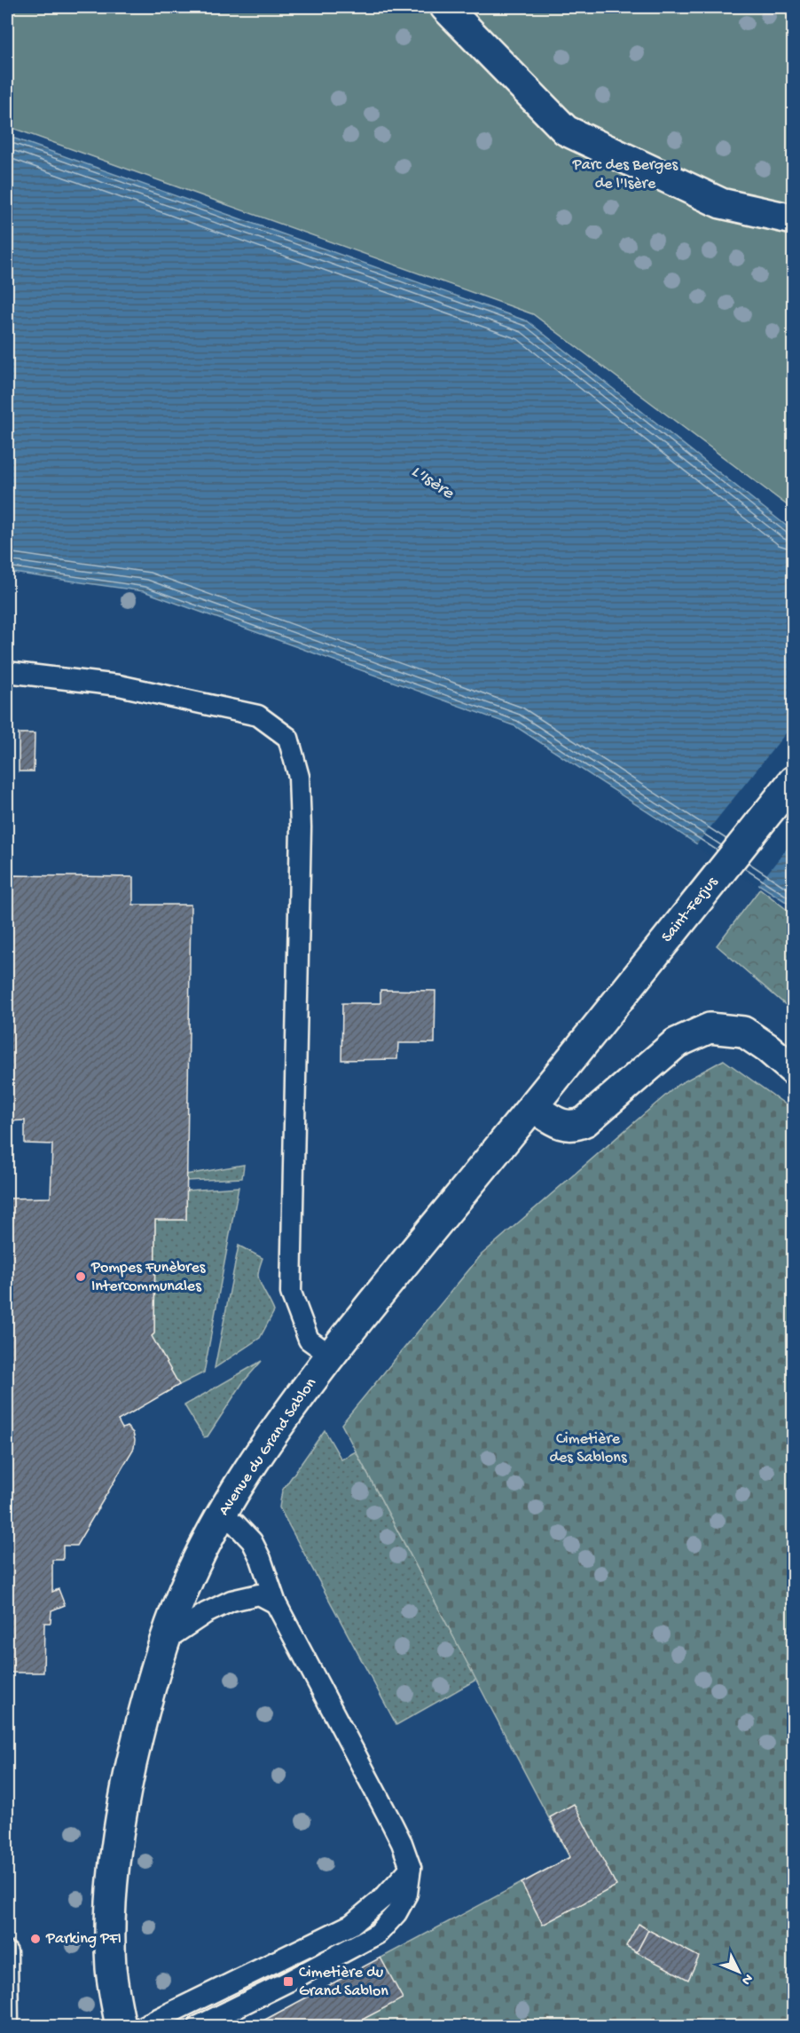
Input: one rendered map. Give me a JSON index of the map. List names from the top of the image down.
{
  "streets": {
    "street": ["Saint-Ferjus", "Avenue du Grand Sablon"]
  },
  "crossings": [
    ["Saint-Ferjus", "Avenue du Grand Sablon"]
  ],
  "water": ["L'Isère"],
  "parks": ["Parc des Berges de l'Isère", "Cimetière des Sablons"],
  "places": {
    "other": ["Pompes Funèbres Intercommunales", "Parking PFI"],
    "transit": ["Cimetière du Grand Sablon"]
  },
  "north": "bottom right"
}
